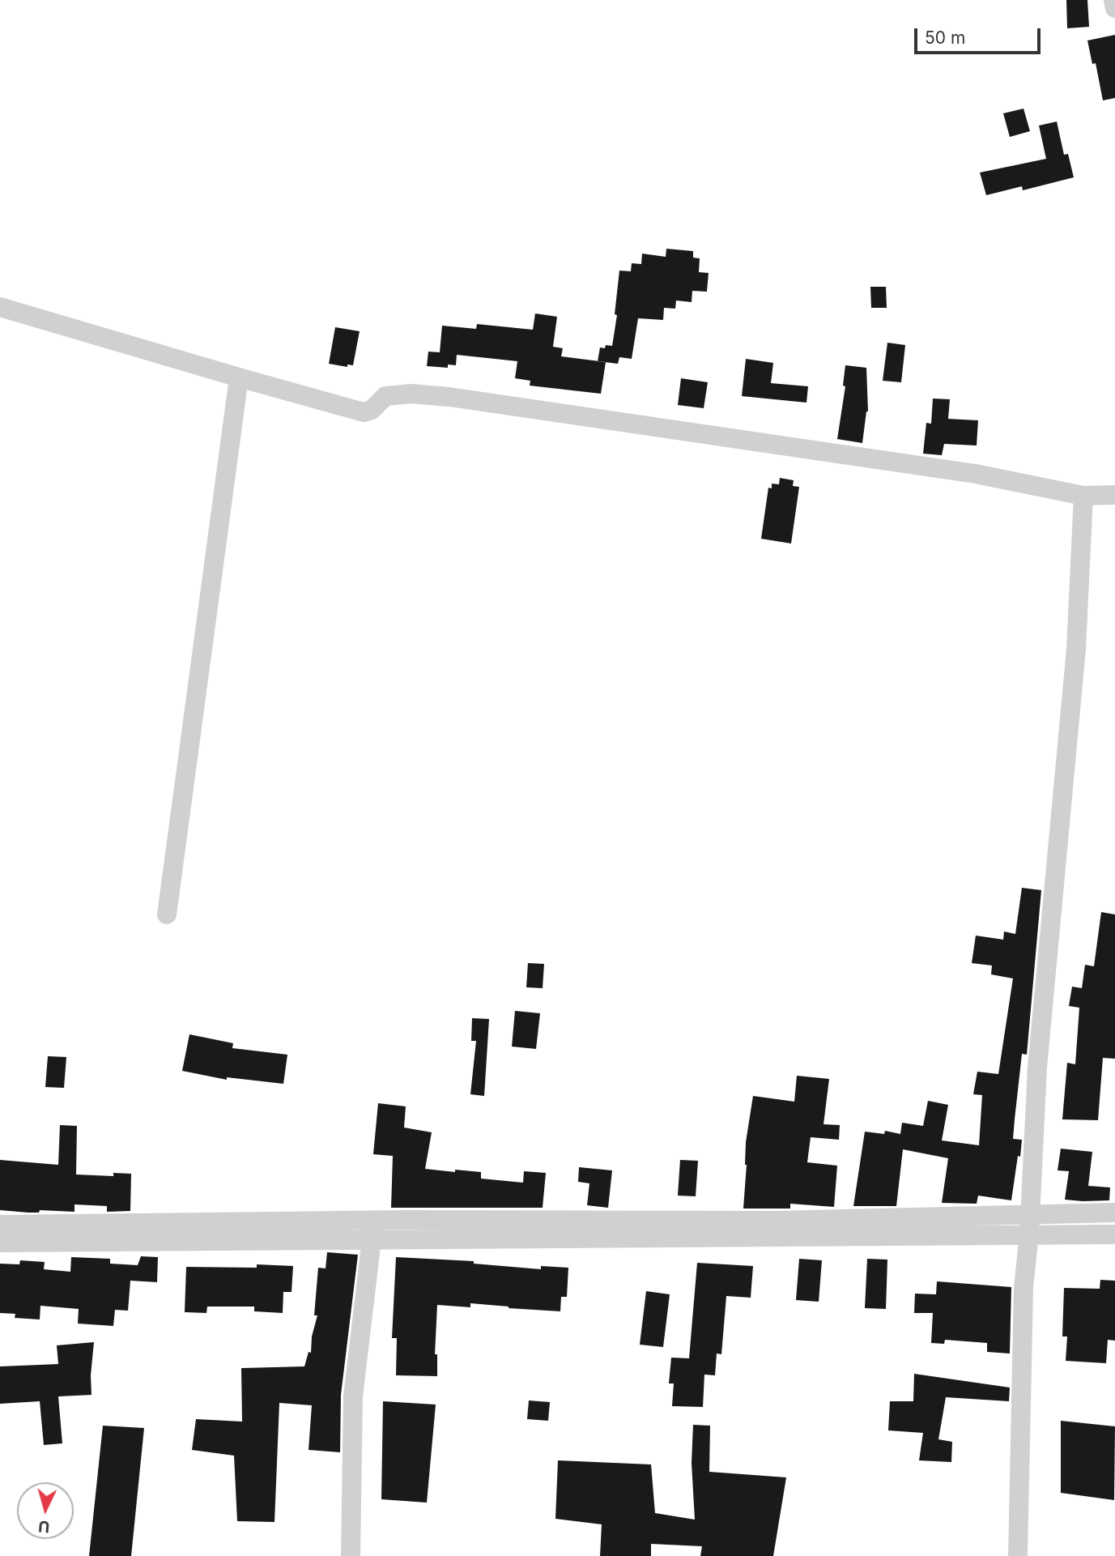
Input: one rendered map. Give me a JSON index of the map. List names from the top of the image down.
{
  "scale_bar": "50 m",
  "north": "bottom"
}
